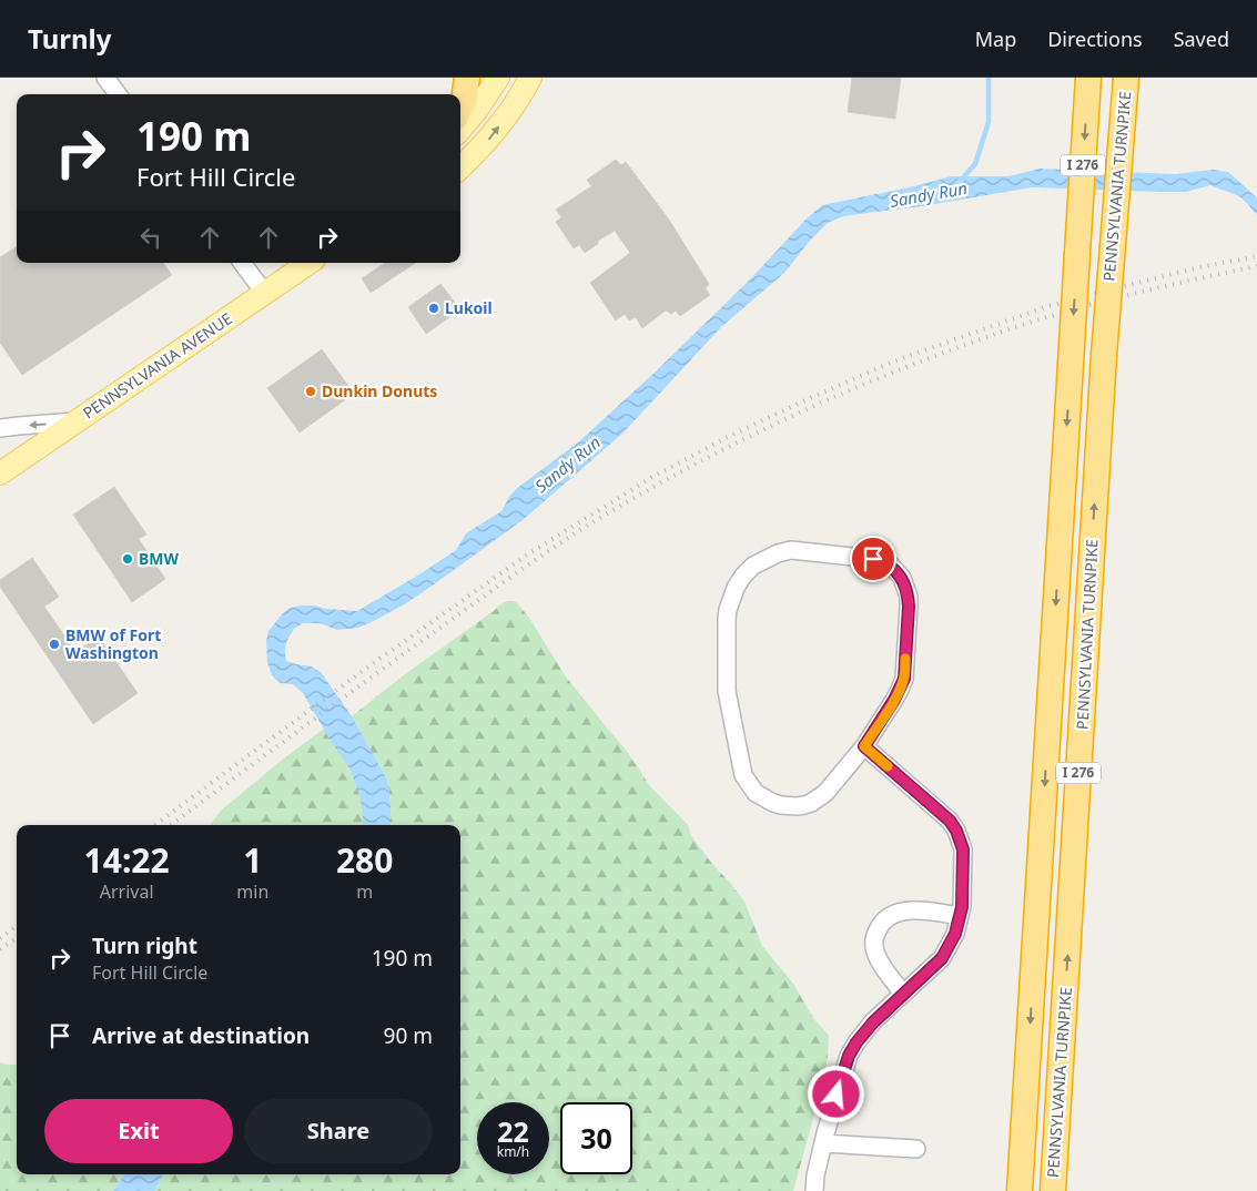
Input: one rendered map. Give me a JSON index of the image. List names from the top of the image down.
{
  "streets": {
    "highway": ["I 276", "PENNSYLVANIA TURNPIKE"],
    "main road": ["PENNSYLVANIA AVENUE"]
  },
  "water": ["Sandy Run"],
  "places": [
    "Lukoil",
    "Dunkin Donuts",
    "BMW",
    "BMW of Fort Washington"
  ],
  "page": {
    "header": "Turnly",
    "nav": ["Map", "Directions", "Saved"],
    "turn": ["190 m", "Fort Hill Circle"],
    "eta": [
      "14:22",
      "Arrival",
      "1",
      "min",
      "280",
      "m"
    ],
    "list": [
      {
        "name": "Turn right",
        "note": "Fort Hill Circle",
        "value": "190 m"
      },
      {
        "name": "Arrive at destination",
        "value": "90 m"
      }
    ],
    "buttons": ["Exit", "Share"],
    "speed": "22 km/h",
    "limit": "30"
  }
}
